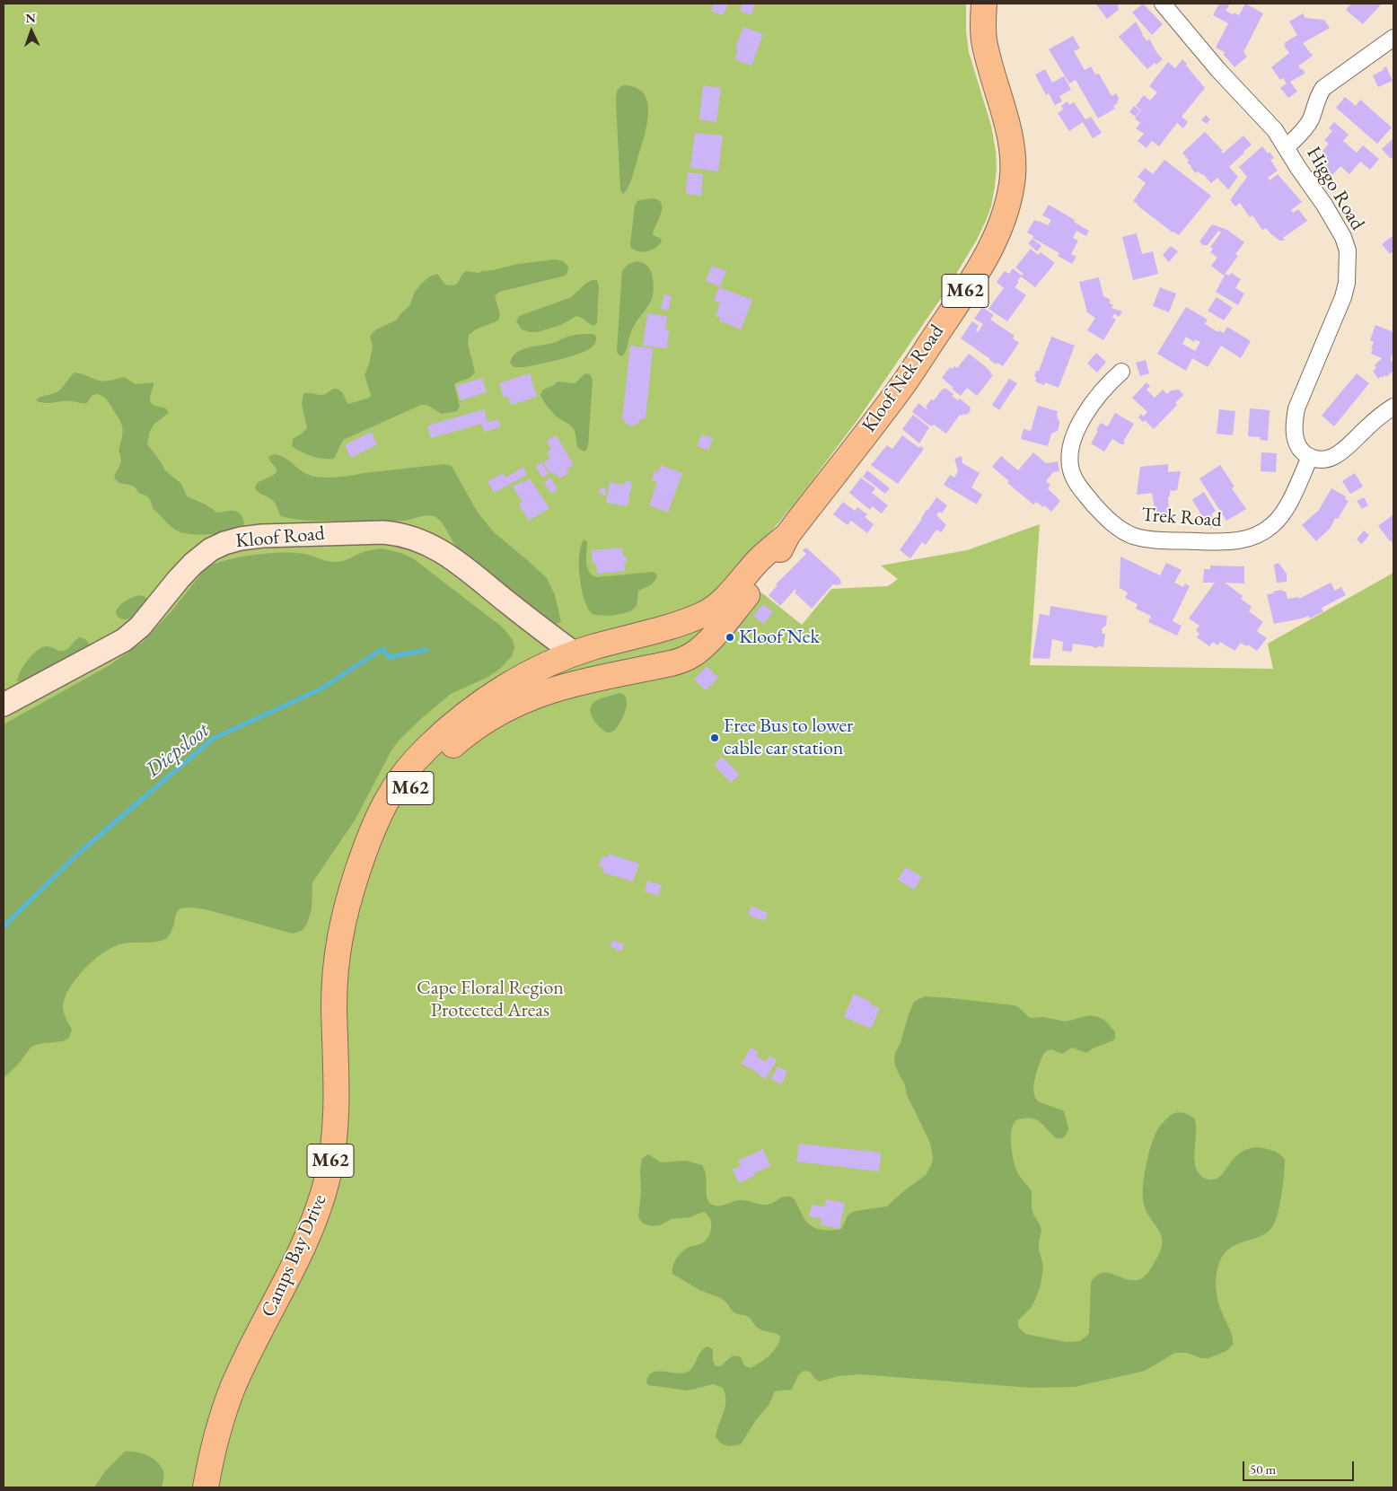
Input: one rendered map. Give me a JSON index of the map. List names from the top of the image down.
{
  "streets": {
    "main road": [
      "M62",
      "Kloof Nek Road",
      "Kloof Road",
      "Camps Bay Drive"
    ],
    "street": ["Higgo Road", "Trek Road"]
  },
  "crossings": [
    ["Higgo Road", "Trek Road"],
    ["M62", "Kloof Nek Road"],
    ["M62", "Camps Bay Drive"],
    ["Kloof Road", "Camps Bay Drive"]
  ],
  "water": ["Diepsloot"],
  "parks": ["Cape Floral Region Protected Areas"],
  "places": ["Kloof Nek", "Free Bus to lower cable car station"],
  "scale_bar": "50 m",
  "north": "top"
}
